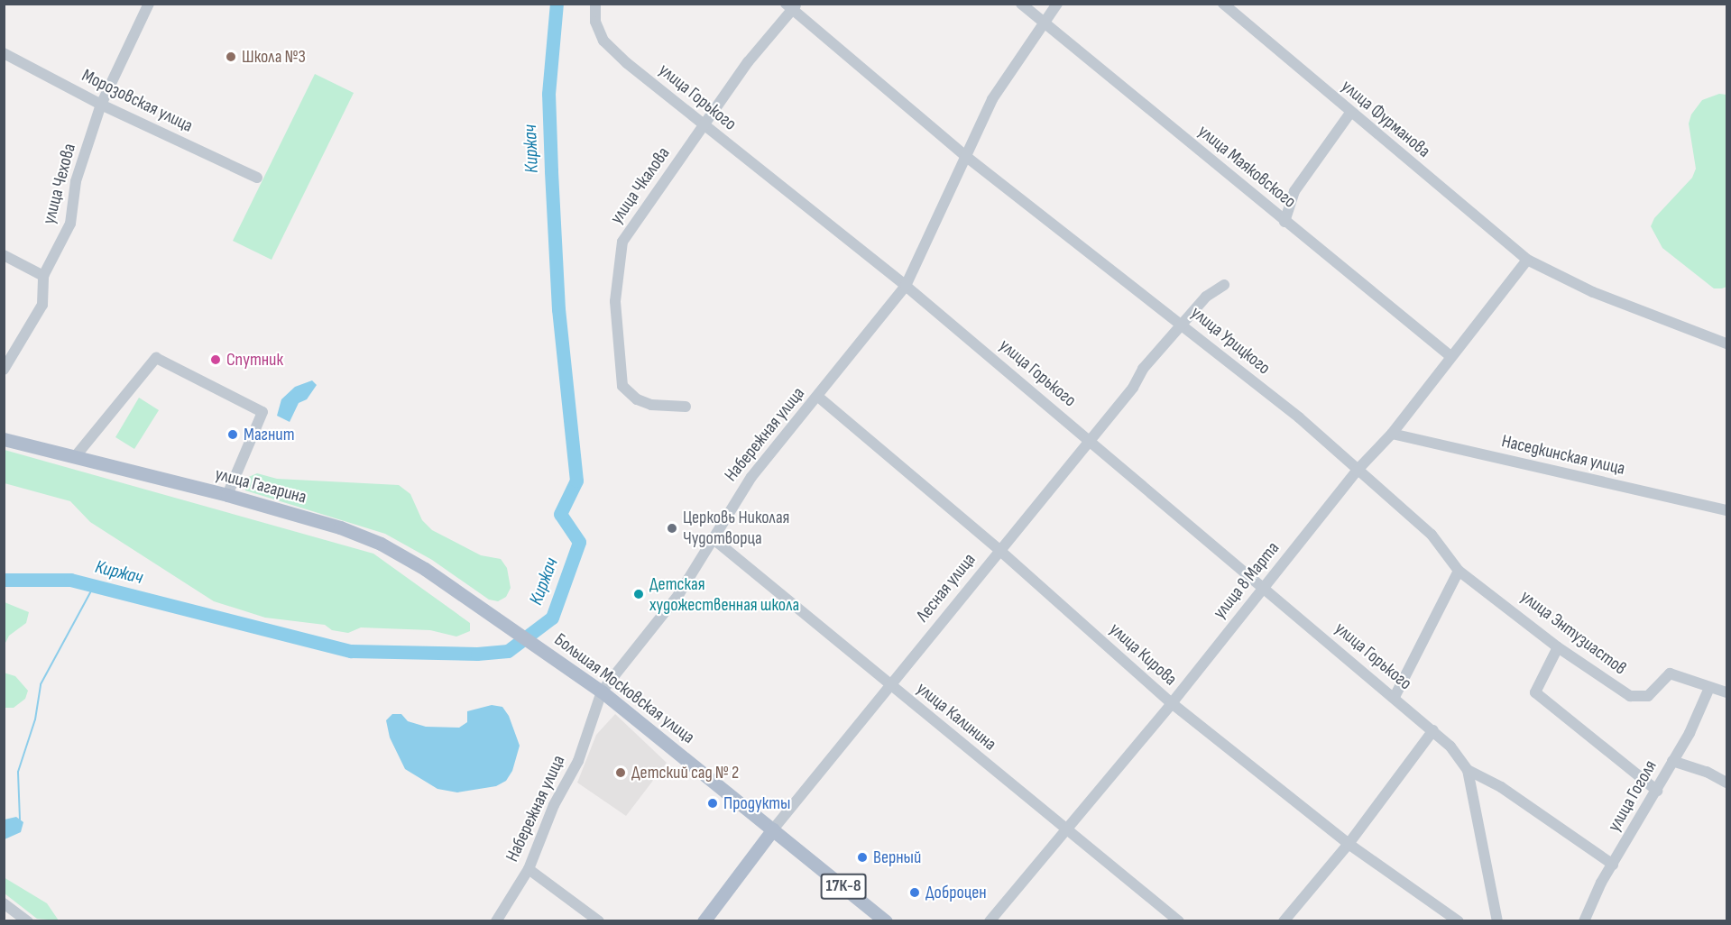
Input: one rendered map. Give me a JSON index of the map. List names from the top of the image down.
{
  "streets": {
    "main road": [
      "улица Гагарина",
      "Лесная улица",
      "Большая Московская улица",
      "17К-8"
    ],
    "street": [
      "улица Горького",
      "Морозовская улица",
      "улица Фурманова",
      "улица Маяковского",
      "улица Чехова",
      "улица Чкалова",
      "улица Урицкого",
      "Набережная улица",
      "Наседкинская улица",
      "улица 8 Марта",
      "улица Энтузиастов",
      "улица Кирова",
      "улица Калинина",
      "улица Гоголя"
    ]
  },
  "crossings": [
    ["улица Горького", "улица Чкалова"],
    ["улица Горького", "Набережная улица"],
    ["улица Горького", "улица 8 Марта"],
    ["улица Горького", "Лесная улица"],
    ["улица Горького", "улица Гоголя"],
    ["Морозовская улица", "улица Чехова"],
    ["улица Фурманова", "улица 8 Марта"],
    ["улица Маяковского", "Набережная улица"],
    ["улица Маяковского", "улица 8 Марта"],
    ["улица Чкалова", "улица Урицкого"],
    ["улица Урицкого", "Набережная улица"],
    ["улица Урицкого", "улица 8 Марта"],
    ["улица Урицкого", "Лесная улица"],
    ["улица Урицкого", "улица Энтузиастов"],
    ["Набережная улица", "улица Кирова"],
    ["Набережная улица", "Большая Московская улица"],
    ["Набережная улица", "улица Калинина"],
    ["Наседкинская улица", "улица 8 Марта"],
    ["улица Гагарина", "Большая Московская улица"],
    ["улица 8 Марта", "улица Кирова"],
    ["улица 8 Марта", "улица Калинина"],
    ["Лесная улица", "улица Кирова"],
    ["Лесная улица", "Большая Московская улица"],
    ["Лесная улица", "улица Калинина"],
    ["улица Энтузиастов", "улица Гоголя"]
  ],
  "water": ["Киржач"],
  "places": [
    "Школа №3",
    "Спутник",
    "Магнит",
    "Церковь Николая Чудотворца",
    "Детская художественная школа",
    "Детский сад № 2",
    "Продукты",
    "Верный",
    "Доброцен"
  ]
}
